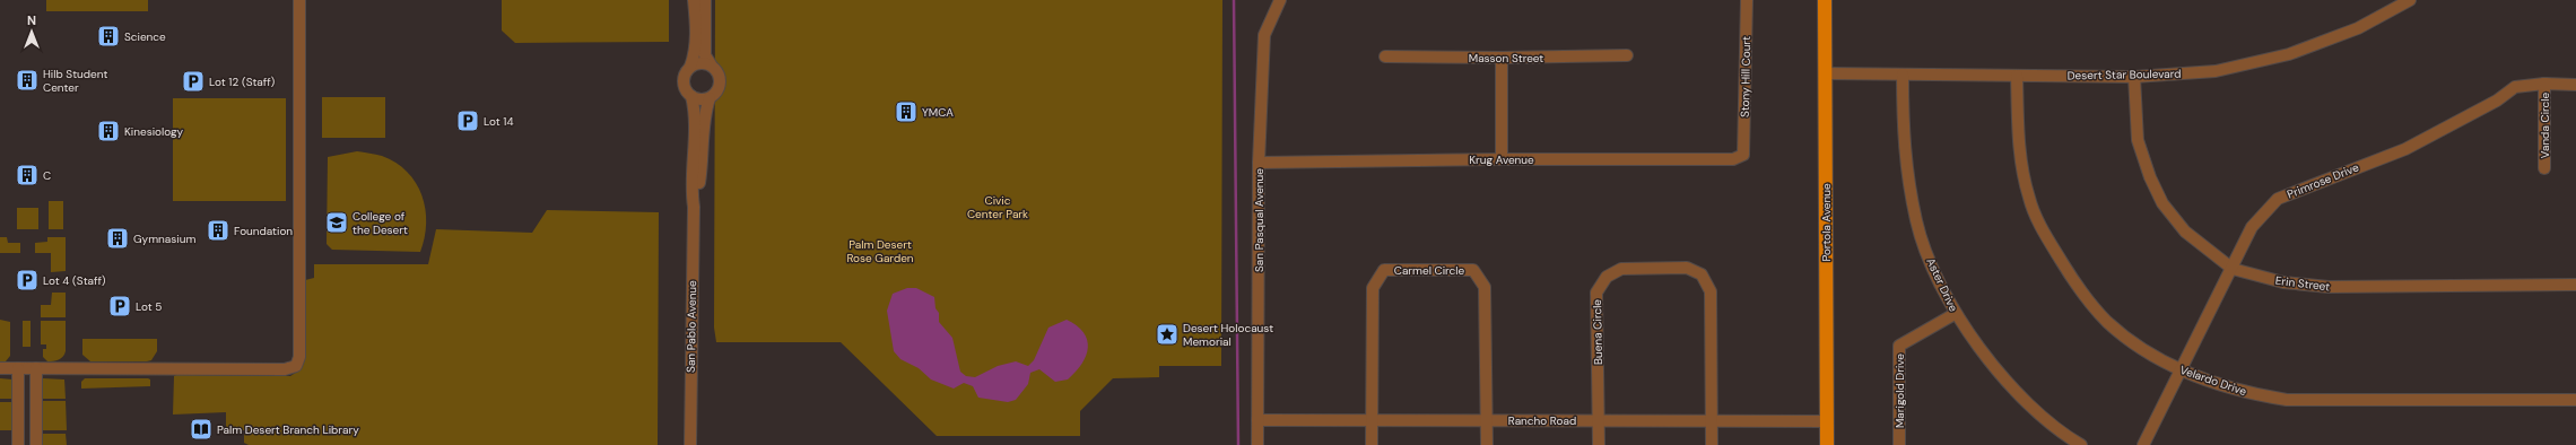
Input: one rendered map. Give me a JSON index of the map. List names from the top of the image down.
{
  "streets": {
    "main road": ["Portola Avenue"],
    "street": [
      "Masson Street",
      "Desert Star Boulevard",
      "Stony Hill Court",
      "Vanda Circle",
      "Krug Avenue",
      "Primrose Drive",
      "San Pasqual Avenue",
      "Carmel Circle",
      "Erin Street",
      "Aster Drive",
      "San Pablo Avenue",
      "Buena Circle",
      "Velardo Drive",
      "Marigold Drive",
      "Rancho Road"
    ]
  },
  "crossings": [
    ["Desert Star Boulevard", "Portola Avenue"],
    ["Desert Star Boulevard", "Erin Street"],
    ["Desert Star Boulevard", "Aster Drive"],
    ["Desert Star Boulevard", "Velardo Drive"],
    ["Stony Hill Court", "Krug Avenue"],
    ["Vanda Circle", "Primrose Drive"],
    ["Krug Avenue", "San Pasqual Avenue"],
    ["Primrose Drive", "Erin Street"],
    ["Primrose Drive", "Velardo Drive"],
    ["San Pasqual Avenue", "Rancho Road"],
    ["Portola Avenue", "Rancho Road"],
    ["Carmel Circle", "Rancho Road"],
    ["Aster Drive", "Marigold Drive"],
    ["Buena Circle", "Rancho Road"]
  ],
  "parks": ["Civic Center Park", "Palm Desert Rose Garden"],
  "places": {
    "building": [
      "Science",
      "Hilb Student Center",
      "YMCA",
      "Kinesiology",
      "C",
      "Foundation",
      "Gymnasium"
    ],
    "parking": [
      "Lot 12 (Staff)",
      "Lot 14",
      "Lot 4 (Staff)",
      "Lot 5"
    ],
    "school or university": ["College of the Desert"],
    "place": ["Desert Holocaust Memorial"],
    "library": ["Palm Desert Branch Library"]
  },
  "north": "top"
}
